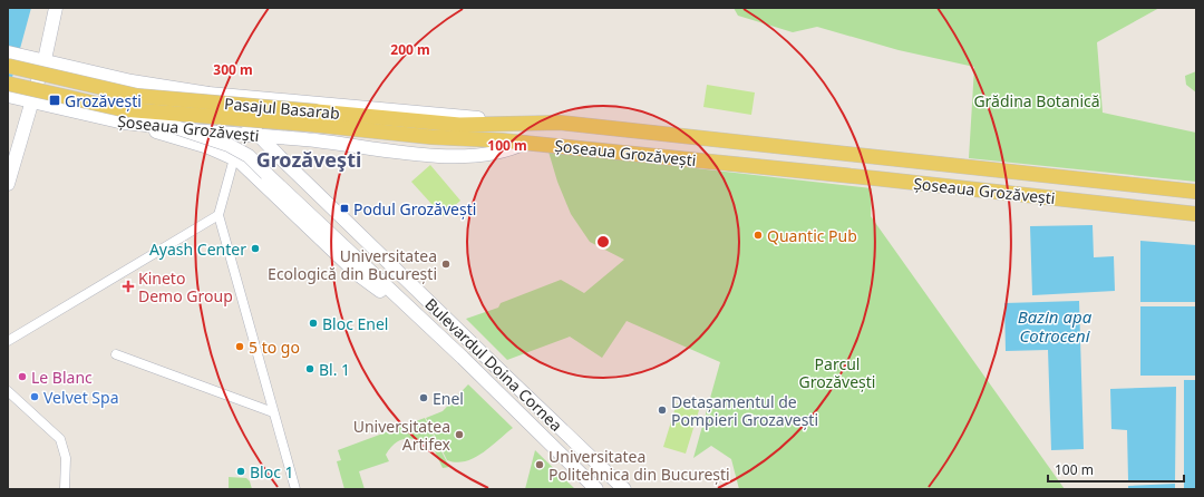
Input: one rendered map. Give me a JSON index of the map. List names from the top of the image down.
{
  "streets": {
    "main road": ["Pasajul Basarab", "Șoseaua Grozăvești", "Bulevardul Doina Cornea"]
  },
  "crossings": [
    ["Pasajul Basarab", "Șoseaua Grozăvești"],
    ["Pasajul Basarab", "Bulevardul Doina Cornea"],
    ["Șoseaua Grozăvești", "Bulevardul Doina Cornea"]
  ],
  "districts": ["Grozăveşti"],
  "water": ["Bazin apa Cotroceni"],
  "parks": ["Grădina Botanică", "Parcul Grozăvești"],
  "places": {
    "transit": ["Grozăvești", "Podul Grozăvești"],
    "other": [
      "Quantic Pub",
      "Ayash Center",
      "Universitatea Ecologică din București",
      "Bloc Enel",
      "5 to go",
      "Bl. 1",
      "Le Blanc",
      "Velvet Spa",
      "Enel",
      "Detașamentul de Pompieri Grozavești",
      "Universitatea Artifex",
      "Universitatea Politehnica din București",
      "Bloc 1"
    ],
    "health": ["Kineto Demo Group"]
  },
  "scale_bar": "100 m",
  "rings": ["200 m", "300 m", "100 m"]
}
